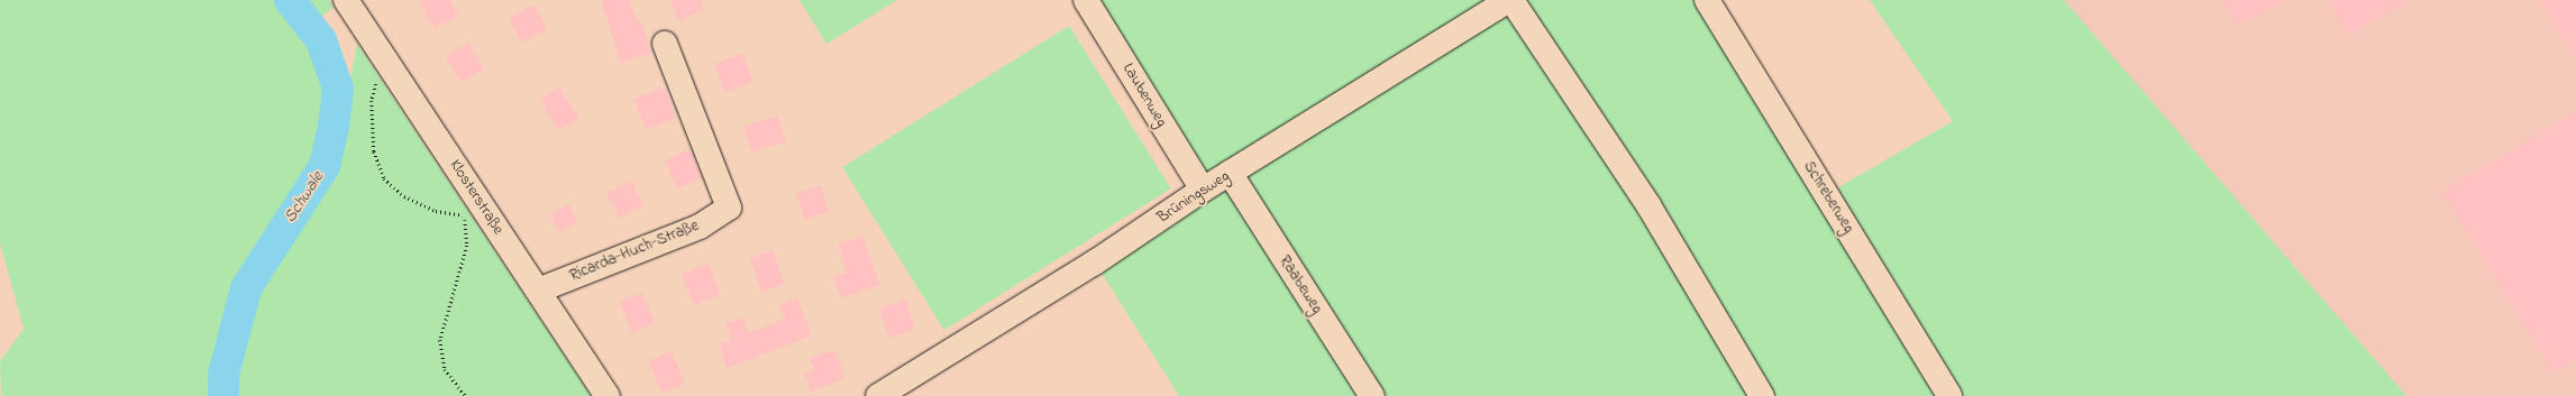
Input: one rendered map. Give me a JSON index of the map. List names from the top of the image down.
{
  "streets": {
    "street": [
      "Laubenweg",
      "Klosterstraße",
      "Brüningsweg",
      "Schreberweg",
      "Ricarda-Huch-Straße",
      "Raabeweg"
    ]
  },
  "crossings": [
    ["Laubenweg", "Brüningsweg"],
    ["Klosterstraße", "Ricarda-Huch-Straße"],
    ["Brüningsweg", "Raabeweg"]
  ],
  "water": ["Schwale"]
}
